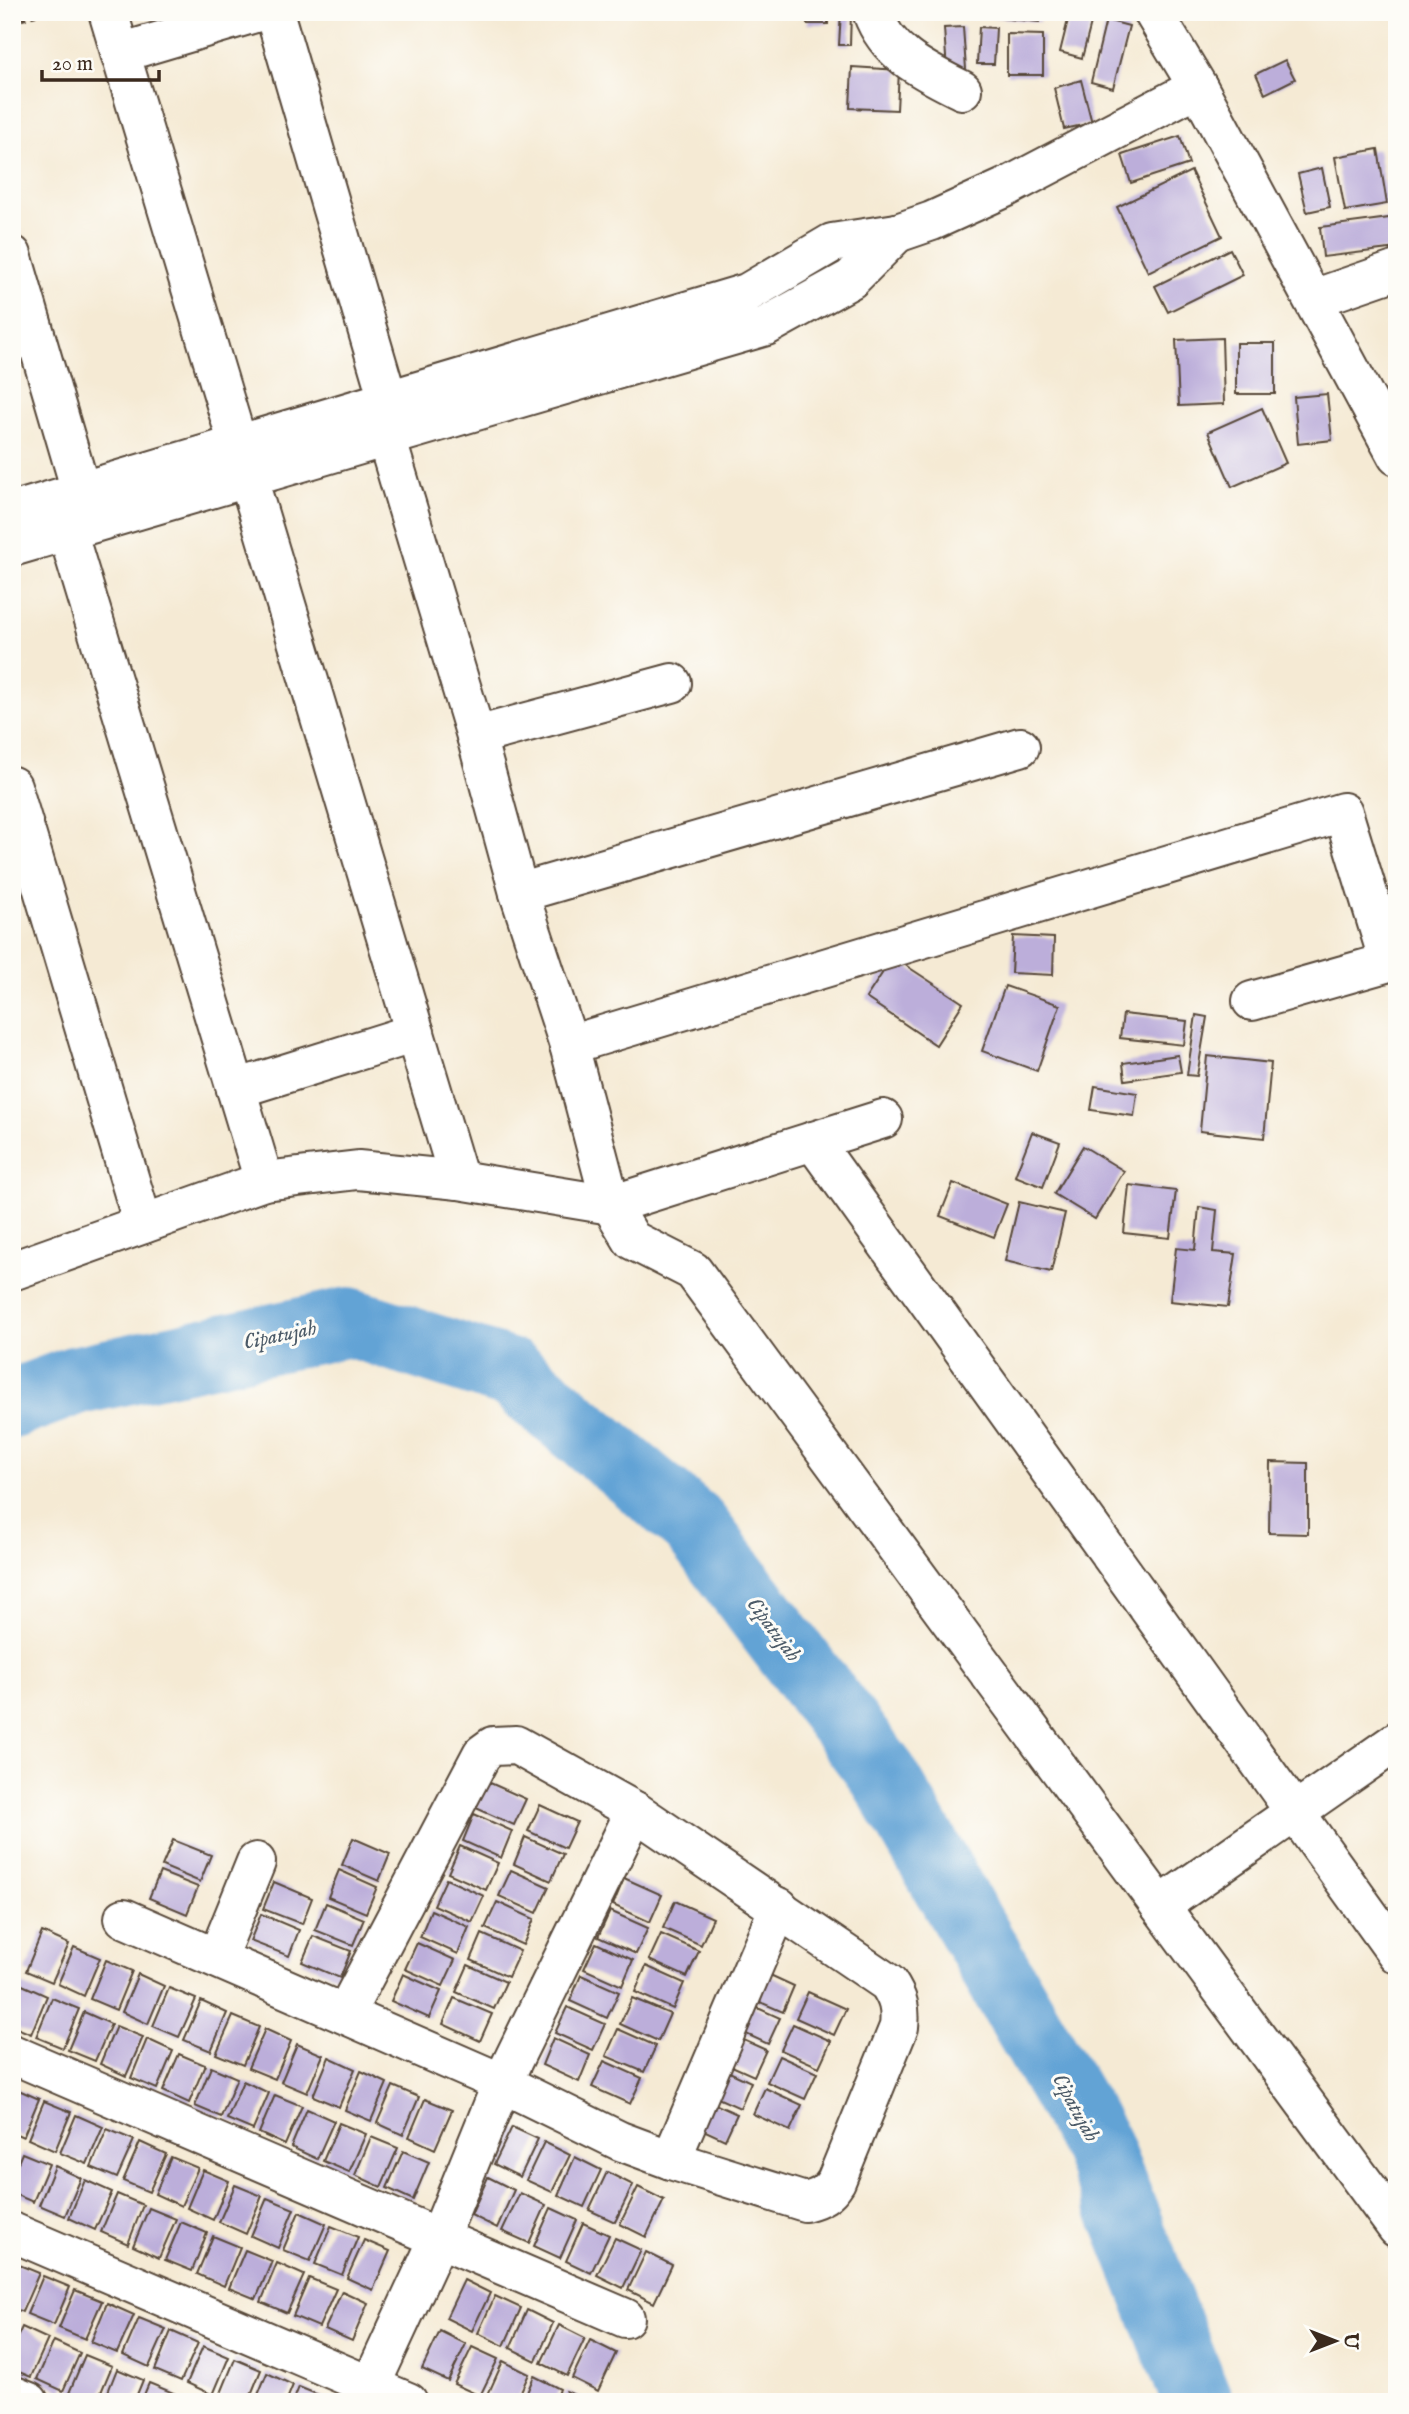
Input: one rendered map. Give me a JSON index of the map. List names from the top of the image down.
{
  "water": ["Cipatujah"],
  "scale_bar": "20 m",
  "north": "right"
}
